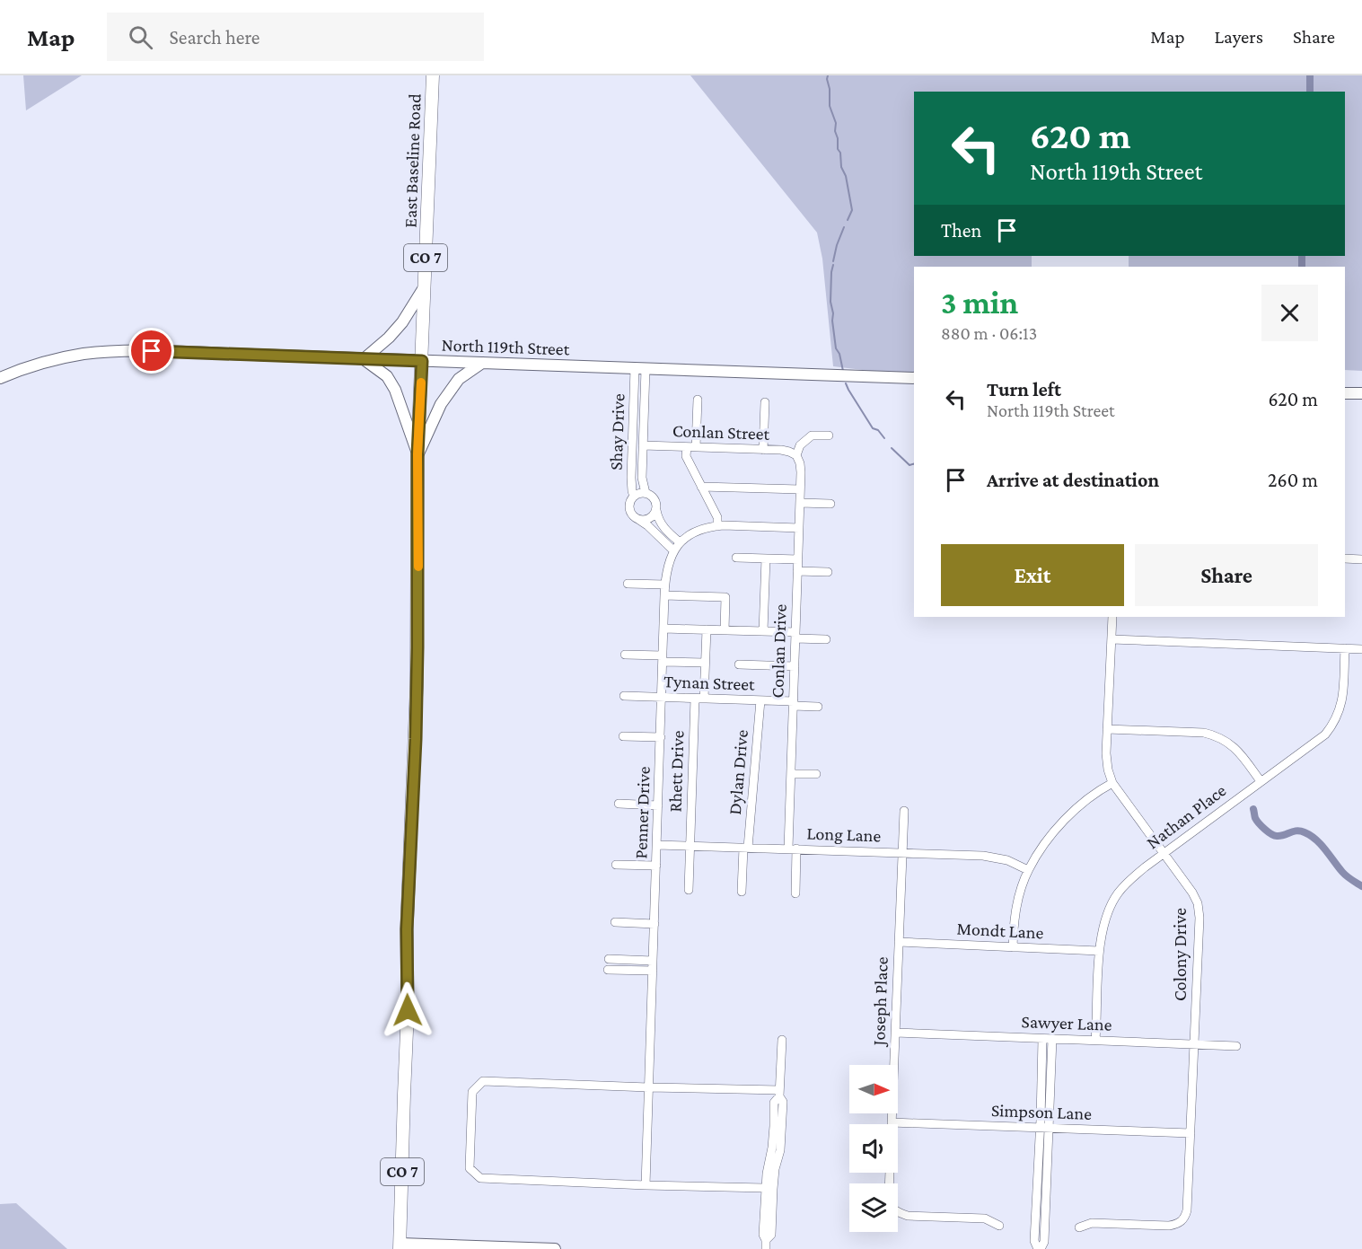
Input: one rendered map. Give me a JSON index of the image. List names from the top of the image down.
{
  "streets": {
    "main road": ["East Baseline Road", "CO 7", "North 119th Street"],
    "street": [
      "Shay Drive",
      "Conlan Street",
      "Conlan Drive",
      "Tynan Street",
      "Rhett Drive",
      "Dylan Drive",
      "Penner Drive",
      "Nathan Place",
      "Long Lane",
      "Mondt Lane",
      "Colony Drive",
      "Joseph Place",
      "Sawyer Lane",
      "Simpson Lane"
    ]
  },
  "crossings": [
    ["East Baseline Road", "North 119th Street"],
    ["North 119th Street", "Shay Drive"],
    ["Shay Drive", "Conlan Street"],
    ["Shay Drive", "Penner Drive"],
    ["Conlan Street", "Conlan Drive"],
    ["Conlan Drive", "Tynan Street"],
    ["Conlan Drive", "Long Lane"],
    ["Tynan Street", "Rhett Drive"],
    ["Tynan Street", "Dylan Drive"],
    ["Tynan Street", "Penner Drive"],
    ["Rhett Drive", "Long Lane"],
    ["Dylan Drive", "Long Lane"],
    ["Penner Drive", "Long Lane"],
    ["Nathan Place", "Mondt Lane"],
    ["Nathan Place", "Colony Drive"],
    ["Nathan Place", "Sawyer Lane"],
    ["Long Lane", "Joseph Place"],
    ["Mondt Lane", "Joseph Place"],
    ["Colony Drive", "Sawyer Lane"],
    ["Colony Drive", "Simpson Lane"],
    ["Joseph Place", "Sawyer Lane"],
    ["Joseph Place", "Simpson Lane"]
  ],
  "north": "right",
  "page": {
    "header": "Map",
    "search": "Search here",
    "nav": ["Map", "Layers", "Share"],
    "turn": ["620 m", "North 119th Street"],
    "then": "Then",
    "heading": ["3 min", "880 m · 06:13"],
    "list": [
      {
        "name": "Turn left",
        "note": "North 119th Street",
        "value": "620 m"
      },
      {
        "name": "Arrive at destination",
        "value": "260 m"
      }
    ],
    "buttons": ["Exit", "Share"]
  }
}
